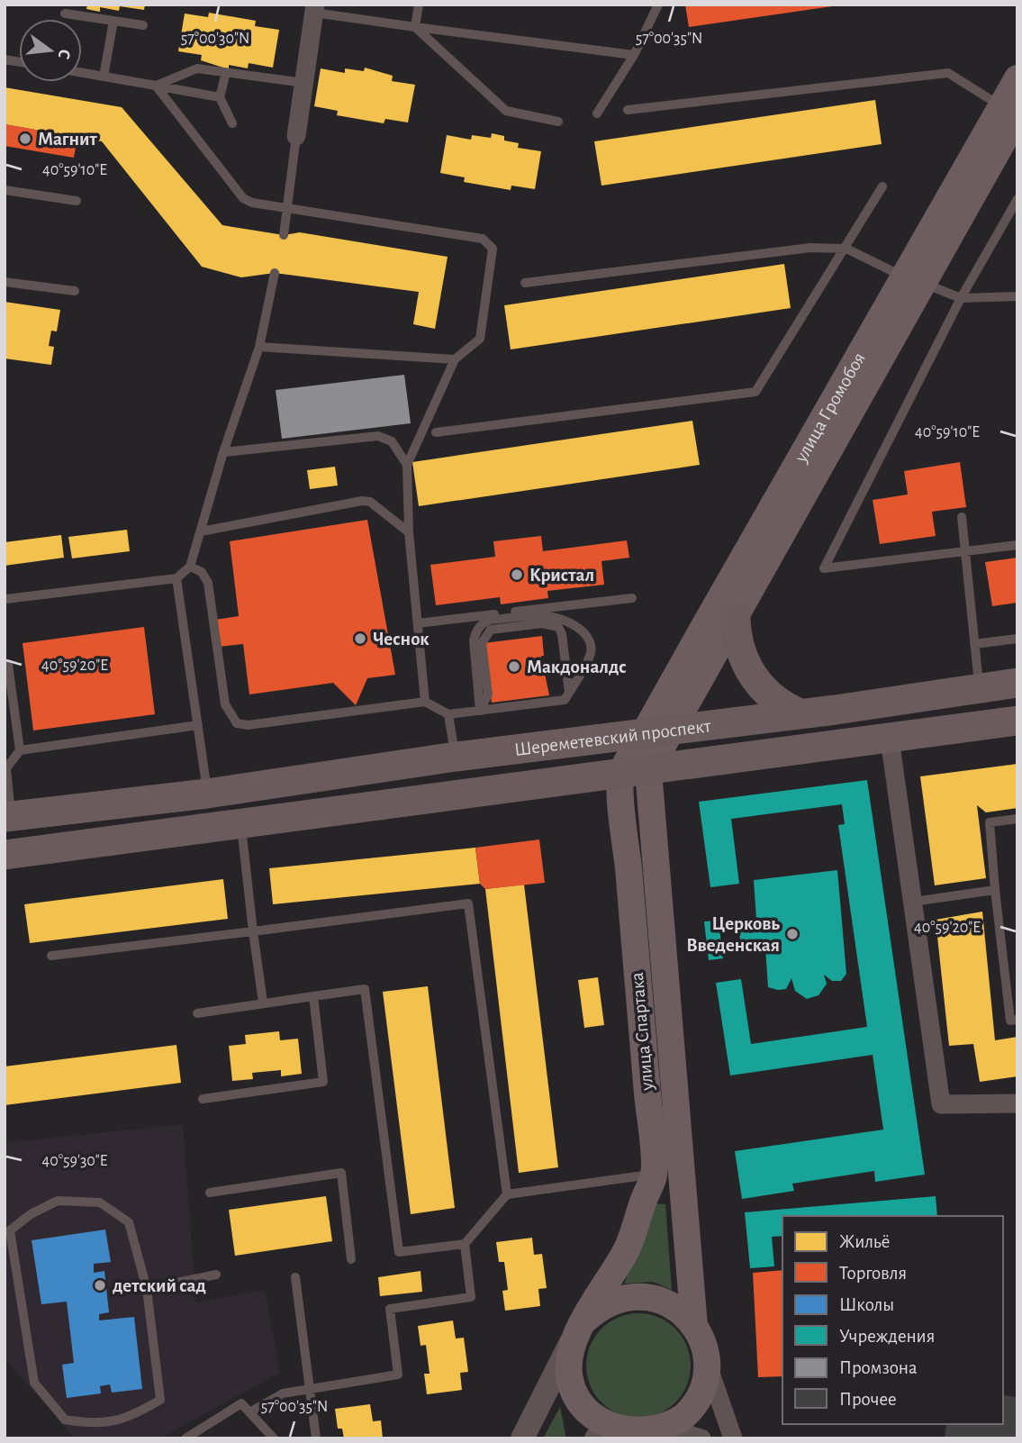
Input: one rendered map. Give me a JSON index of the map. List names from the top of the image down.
{
  "streets": {
    "main road": ["улица Громобоя", "Шереметевский проспект", "улица Спартака"]
  },
  "crossings": [
    ["улица Громобоя", "Шереметевский проспект"],
    ["Шереметевский проспект", "улица Спартака"]
  ],
  "places": [
    "Магнит",
    "Кристал",
    "Чеснок",
    "Макдоналдс",
    "Церковь Введенская",
    "детский сад"
  ],
  "legend": [
    "Жильё",
    "Торговля",
    "Школы",
    "Учреждения",
    "Промзона",
    "Прочее"
  ],
  "north": "right",
  "coordinates": [
    "57°00'30\"N",
    "57°00'35\"N",
    "40°59'10\"E",
    "40°59'20\"E",
    "40°59'30\"E"
  ]
}
